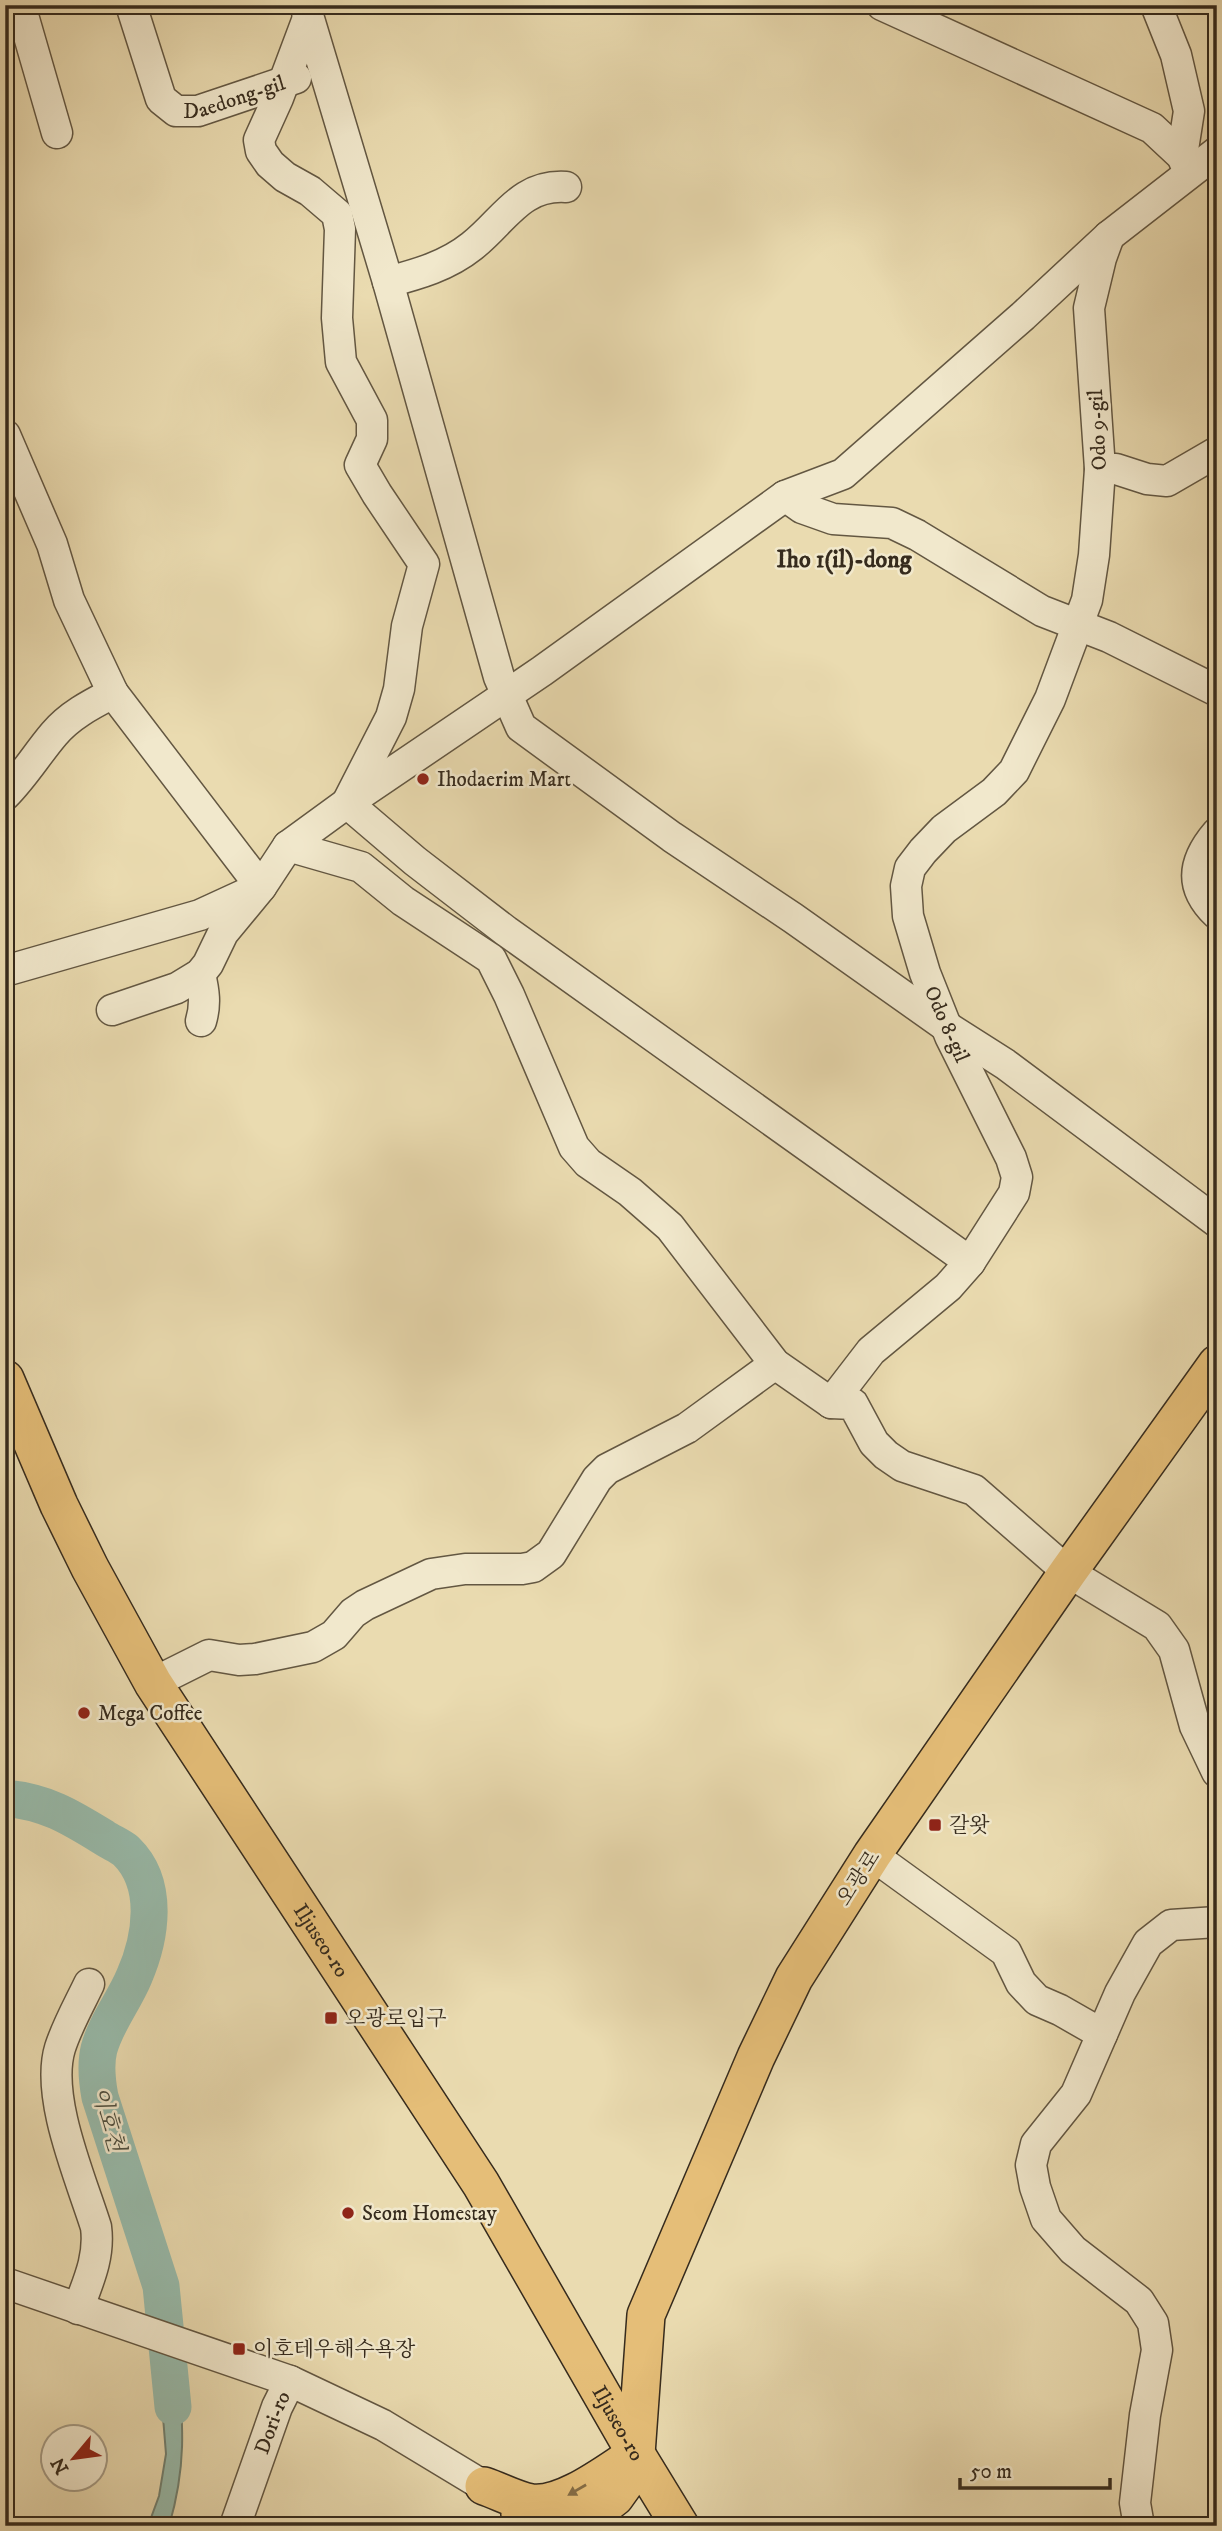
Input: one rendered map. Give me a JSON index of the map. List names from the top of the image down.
{
  "streets": {
    "main road": ["오광로", "Iljuseo-ro"],
    "street": [
      "Daedong-gil",
      "Odo 9-gil",
      "Odo 8-gil",
      "Dori-ro"
    ]
  },
  "crossings": [
    ["Odo 9-gil", "Odo 8-gil"],
    ["오광로", "Iljuseo-ro"]
  ],
  "districts": ["Iho 1(il)-dong"],
  "water": ["이호천"],
  "places": {
    "other": ["Ihodaerim Mart", "Mega Coffee", "Seom Homestay"],
    "transit": ["갈왓", "오광로입구", "이호테우해수욕장"]
  },
  "scale_bar": "50 m",
  "north": "bottom left"
}
